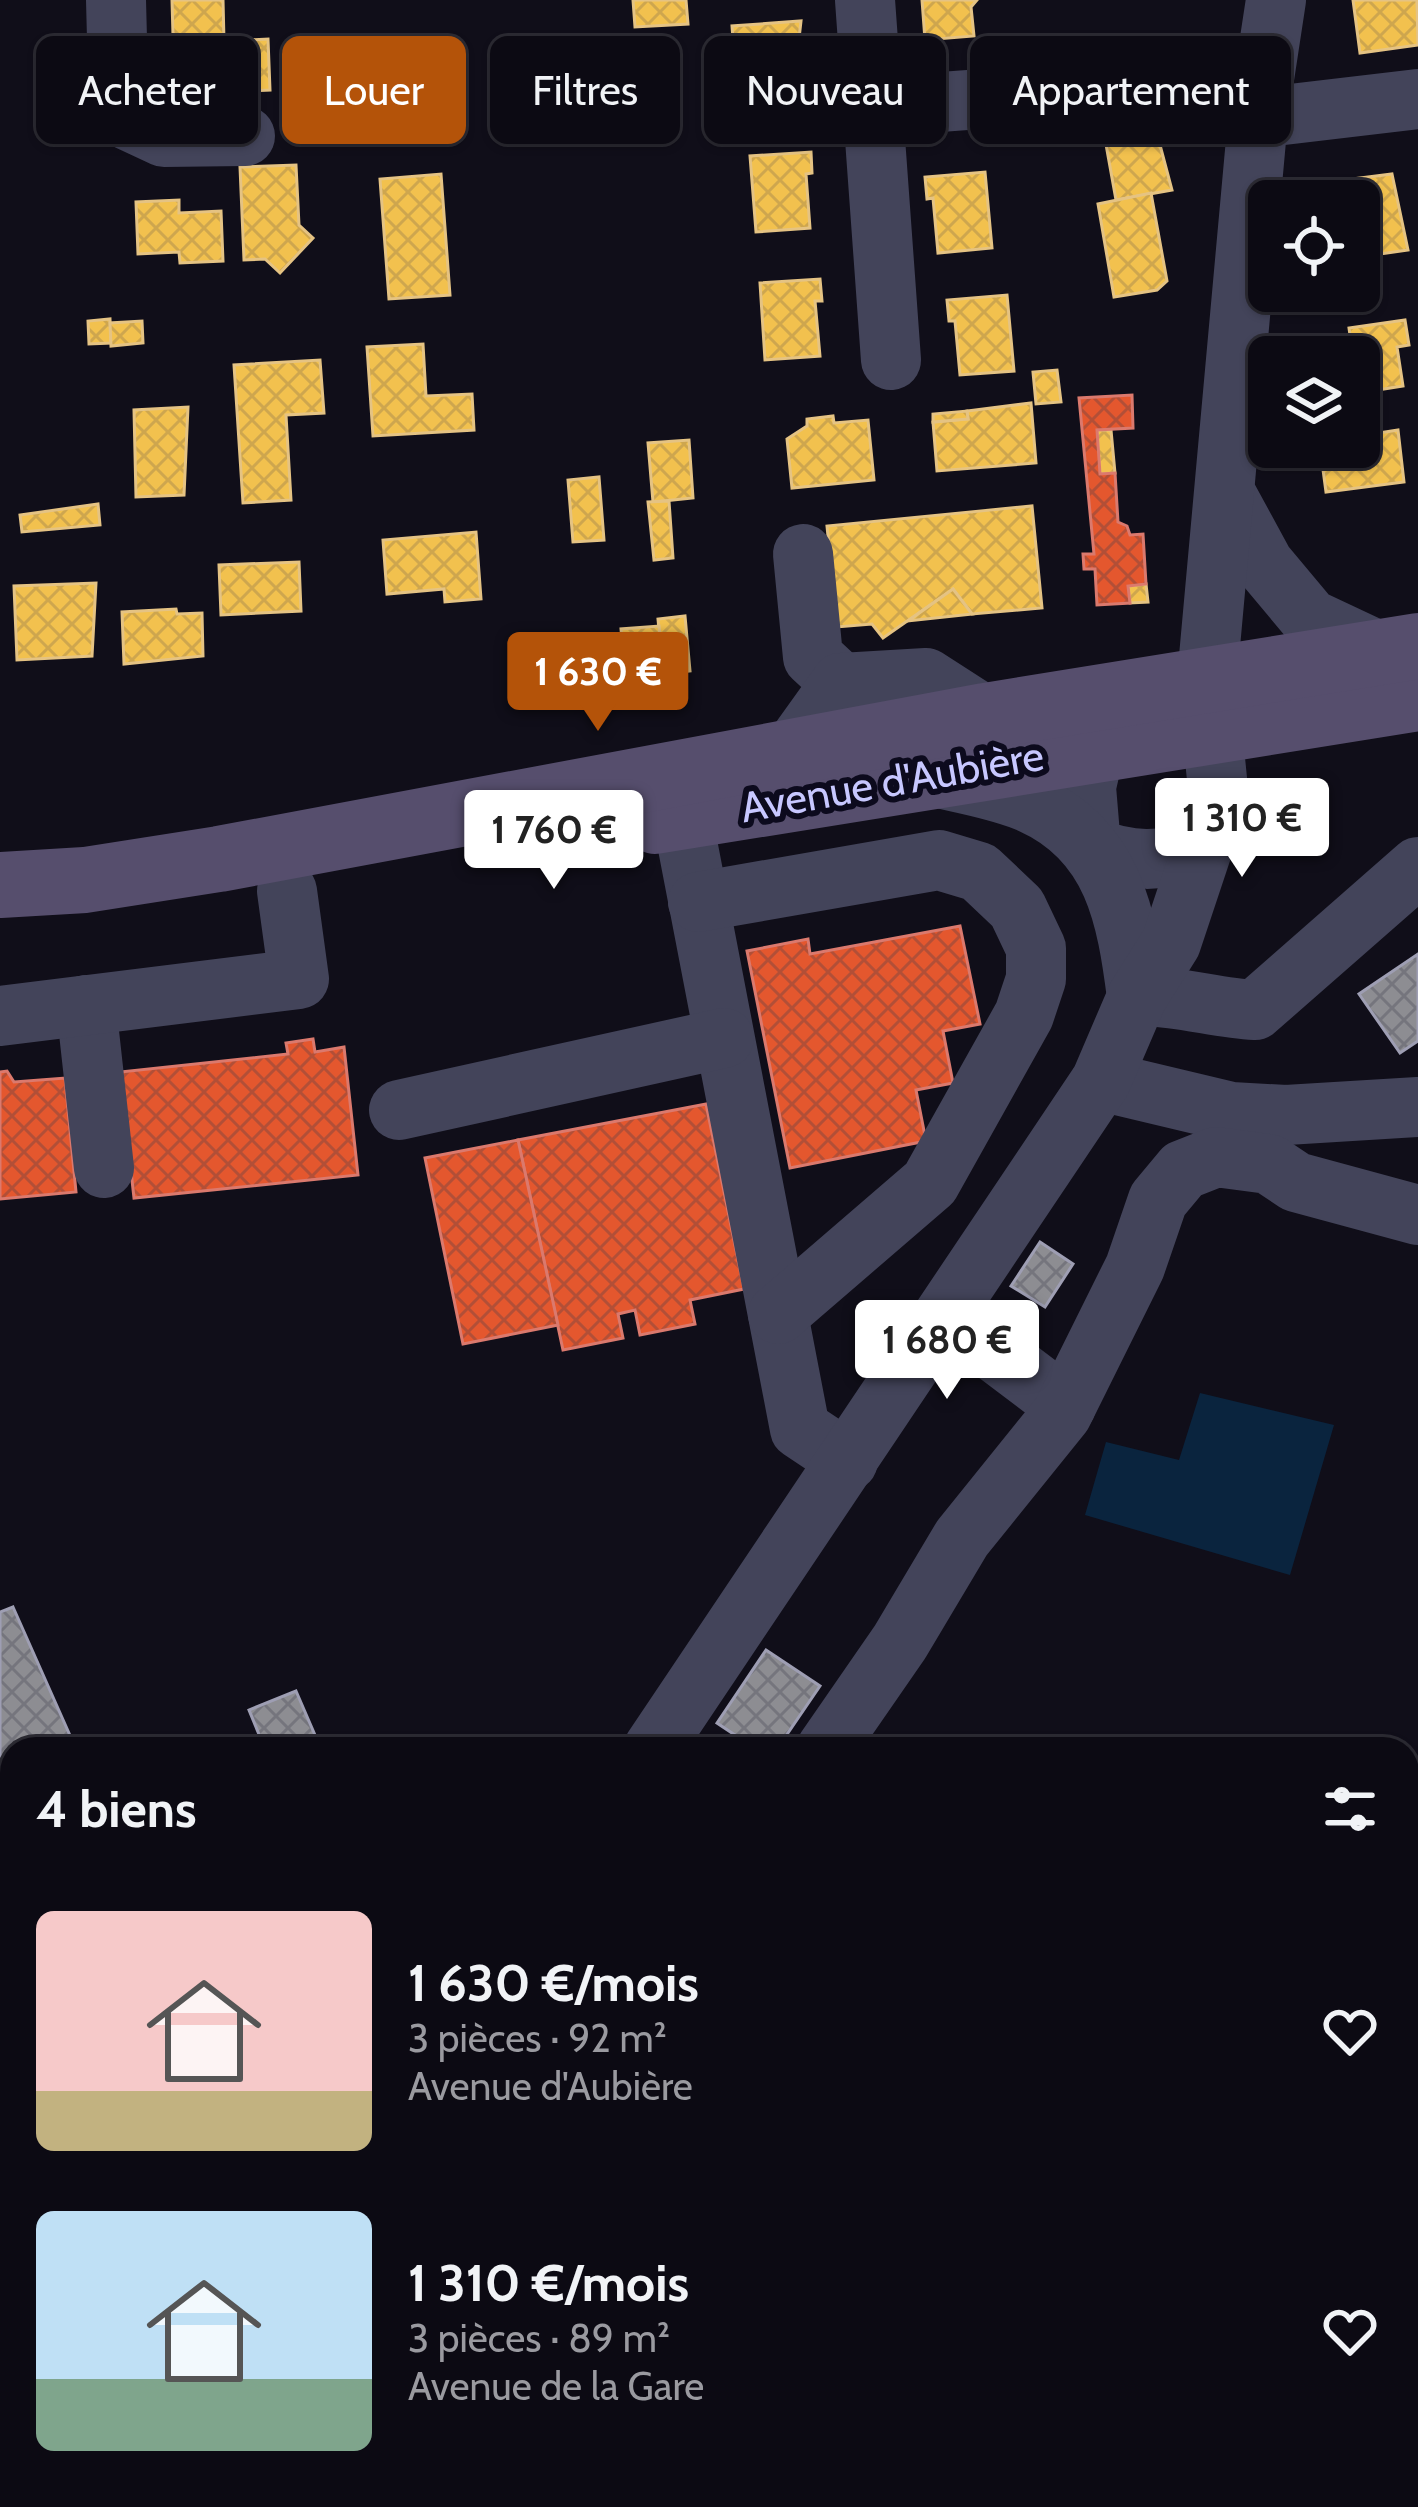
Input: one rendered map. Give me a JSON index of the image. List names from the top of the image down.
{
  "streets": {
    "main road": ["Avenue d'Aubière"]
  },
  "page": {
    "chip": [
      "Acheter",
      "Louer",
      "Filtres",
      "Nouveau",
      "Appartement"
    ],
    "price": [
      "1 630 €",
      "1 310 €",
      "1 760 €",
      "1 680 €"
    ],
    "heading": "4 biens",
    "list": [
      {
        "name": "1 630 €/mois",
        "note": "3 pièces · 92 m² · Avenue d'Aubière"
      },
      {
        "name": "1 310 €/mois",
        "note": "3 pièces · 89 m² · Avenue de la Gare"
      }
    ]
  }
}
